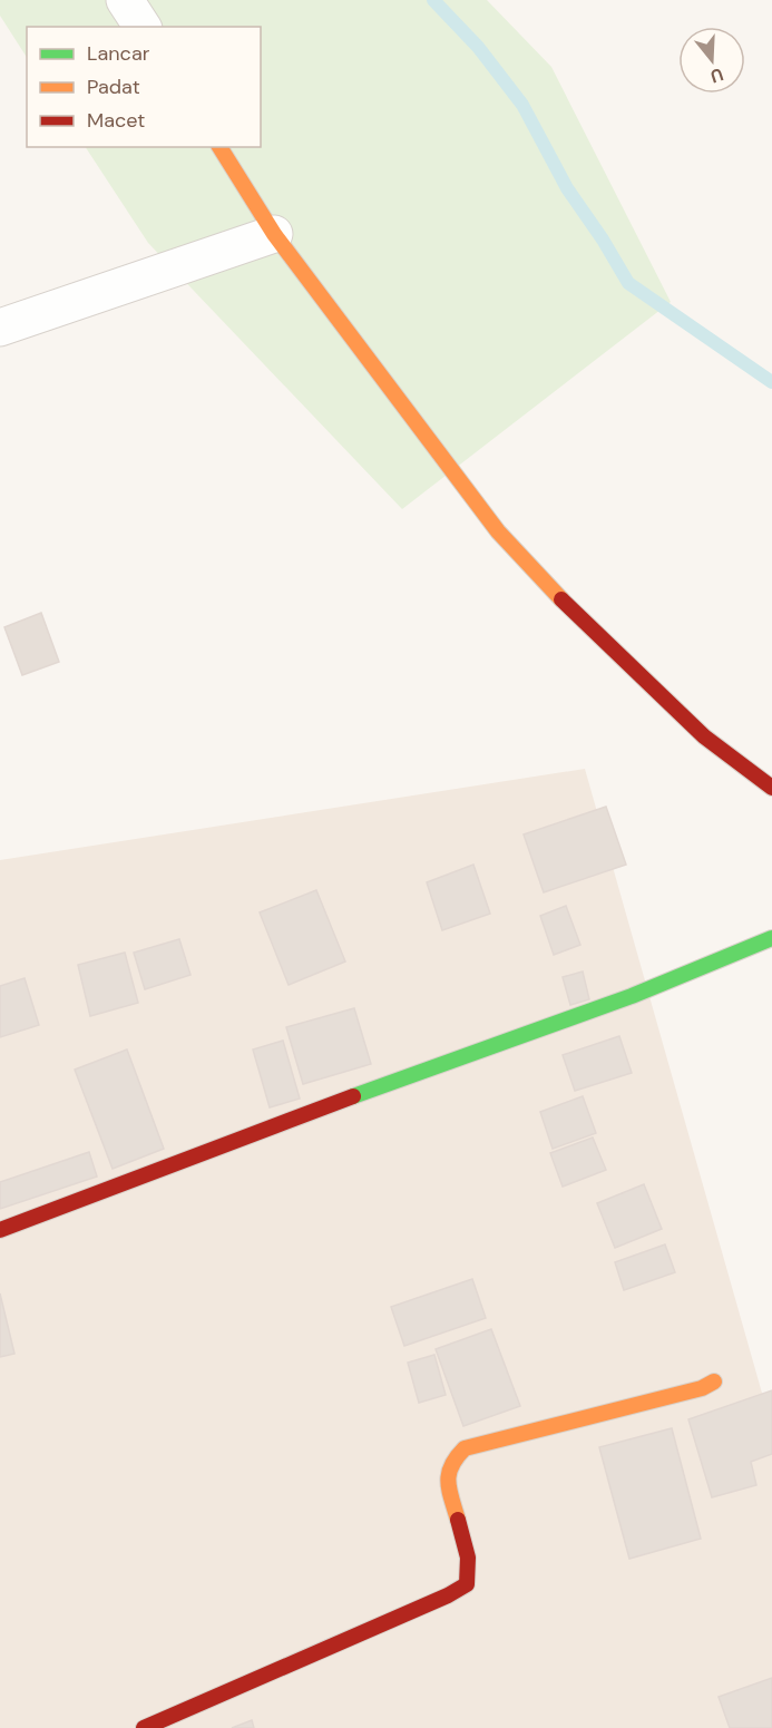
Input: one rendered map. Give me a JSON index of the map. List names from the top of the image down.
{
  "legend": ["Lancar", "Padat", "Macet"],
  "north": "bottom"
}
